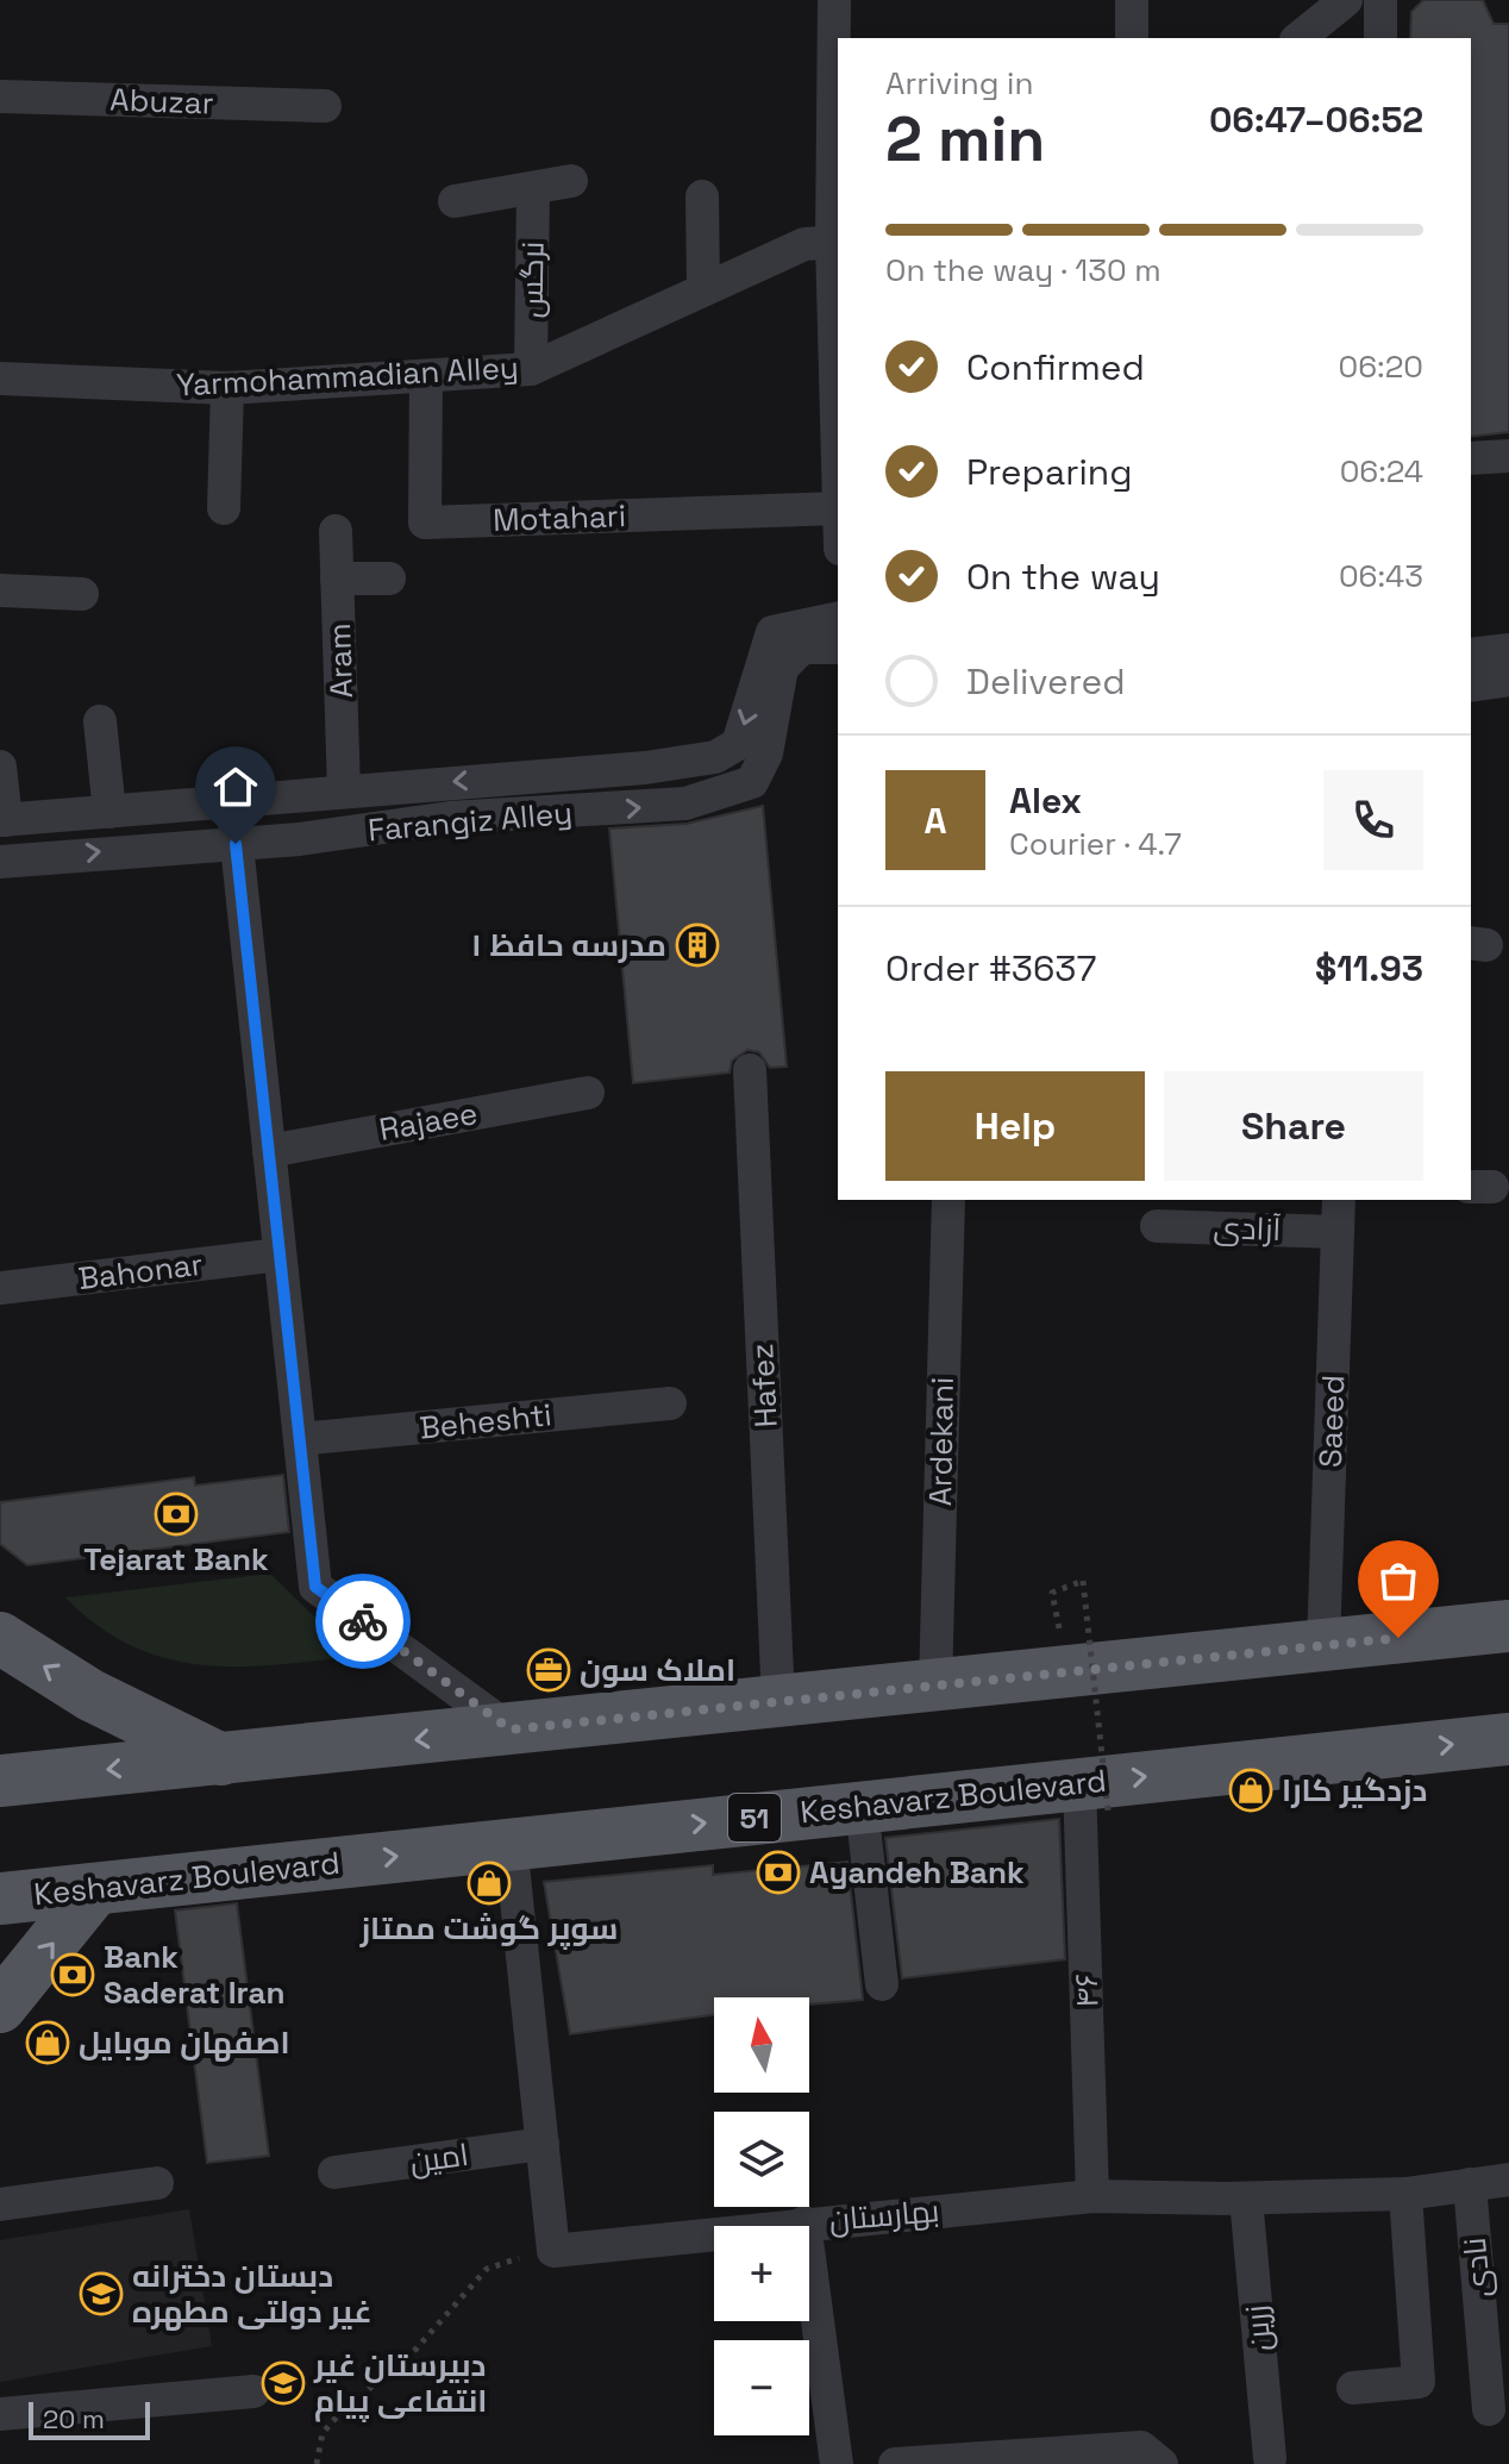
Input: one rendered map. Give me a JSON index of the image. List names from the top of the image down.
{
  "streets": {
    "main road": ["Keshavarz Boulevard", "51"],
    "street": [
      "Abuzar",
      "نرگس",
      "Yarmohammadian Alley",
      "Motahari",
      "Aram",
      "Farangiz Alley",
      "Rajaee",
      "آزادی",
      "Bahonar",
      "Hafez",
      "Beheshti",
      "Saeed",
      "Ardekani",
      "۴۶",
      "امین",
      "بهارستان",
      "نادی",
      "زرین"
    ]
  },
  "crossings": [
    ["نرگس", "Yarmohammadian Alley"],
    ["Yarmohammadian Alley", "Motahari"],
    ["آزادی", "Saeed"],
    ["Keshavarz Boulevard", "۴۶"],
    ["Keshavarz Boulevard", "بهارستان"],
    ["۴۶", "بهارستان"],
    ["امین", "بهارستان"],
    ["بهارستان", "نادی"],
    ["بهارستان", "زرین"]
  ],
  "places": {
    "building": ["مدرسه حافظ ۱"],
    "bank": ["Tejarat Bank", "Ayandeh Bank", "Bank Saderat Iran"],
    "office": ["املاک سون"],
    "shop": ["دزدگیر کارا", "سوپر گوشت ممتاز", "اصفهان موبایل"],
    "school or university": ["دبستان دخترانه غیر دولتی مطهره", "دبیرستان غیر انتفاعی پیام"]
  },
  "scale_bar": "20 m",
  "north": "top",
  "page": {
    "heading": ["2 min", "Arriving in", "06:47–06:52"],
    "panel": [
      "Alex",
      "Courier · 4.7",
      "Order #3637",
      "$11.93"
    ],
    "bar": "On the way · 130 m",
    "list": [
      ["Confirmed", "06:20"],
      ["Preparing", "06:24"],
      ["On the way", "06:43"],
      "Delivered"
    ],
    "round": "A",
    "buttons": ["Help", "Share"],
    "map_buttons": ["+", "−"],
    "scale": "20 m"
  }
}
